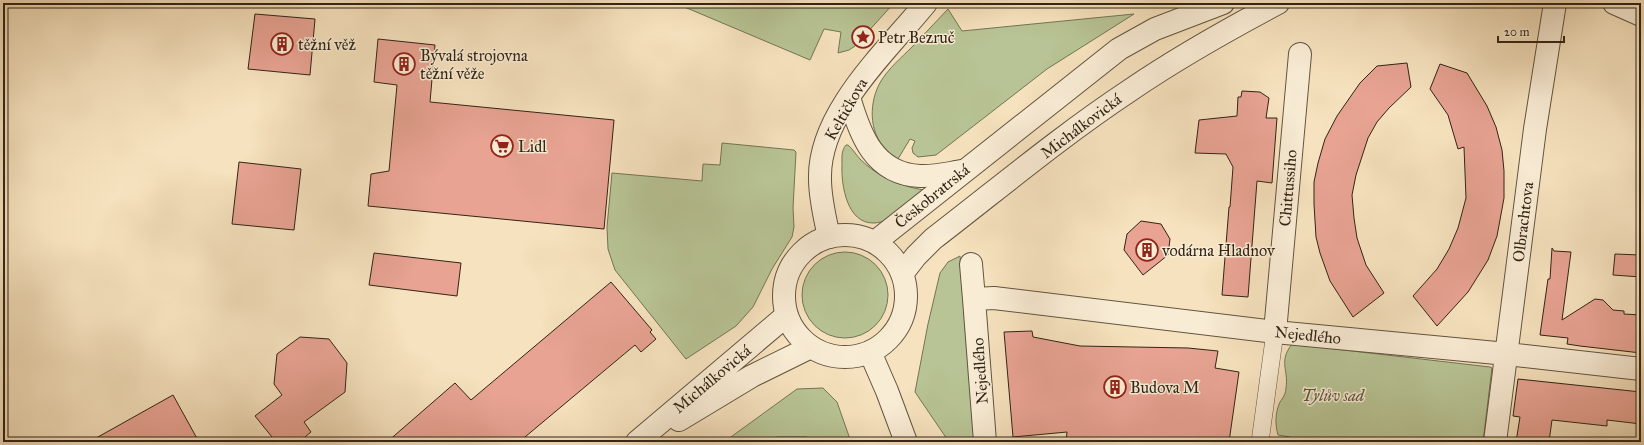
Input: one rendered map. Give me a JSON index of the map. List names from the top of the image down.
{
  "streets": {
    "street": [
      "Keltičkova",
      "Michálkovická",
      "Chittussiho",
      "Českobratrská",
      "Olbrachtova",
      "Nejedlého"
    ]
  },
  "crossings": [
    ["Keltičkova", "Michálkovická"],
    ["Keltičkova", "Českobratrská"],
    ["Michálkovická", "Českobratrská"],
    ["Chittussiho", "Nejedlého"],
    ["Olbrachtova", "Nejedlého"]
  ],
  "parks": ["Tylův sad"],
  "places": {
    "place": ["Petr Bezruč"],
    "building": [
      "těžní věž",
      "Bývalá strojovna těžní věže",
      "vodárna Hladnov",
      "Budova M"
    ],
    "supermarket": ["Lidl"]
  },
  "scale_bar": "20 m"
}
